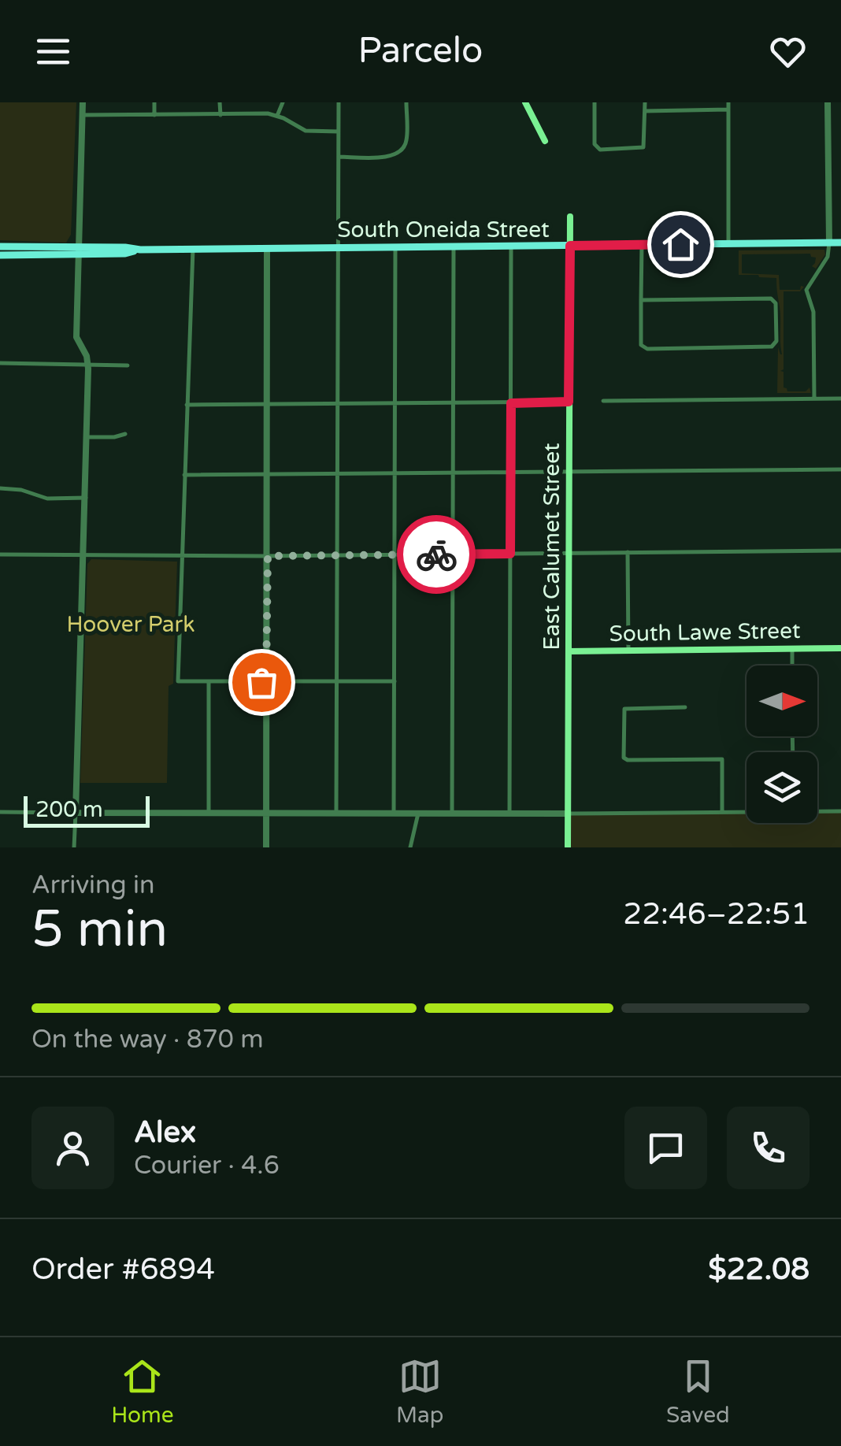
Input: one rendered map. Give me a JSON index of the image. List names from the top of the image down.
{
  "streets": {
    "main road": ["South Oneida Street", "East Calumet Street", "South Lawe Street"]
  },
  "crossings": [
    ["South Oneida Street", "East Calumet Street"],
    ["East Calumet Street", "South Lawe Street"]
  ],
  "parks": ["Hoover Park"],
  "scale_bar": "200 m",
  "north": "right",
  "page": {
    "header": "Parcelo",
    "scale": "200 m",
    "heading": ["5 min", "Arriving in", "22:46–22:51"],
    "panel": [
      "Alex",
      "Courier · 4.6",
      "Order #6894",
      "$22.08"
    ],
    "bar": "On the way · 870 m",
    "tabs": ["Home", "Map", "Saved"]
  }
}
